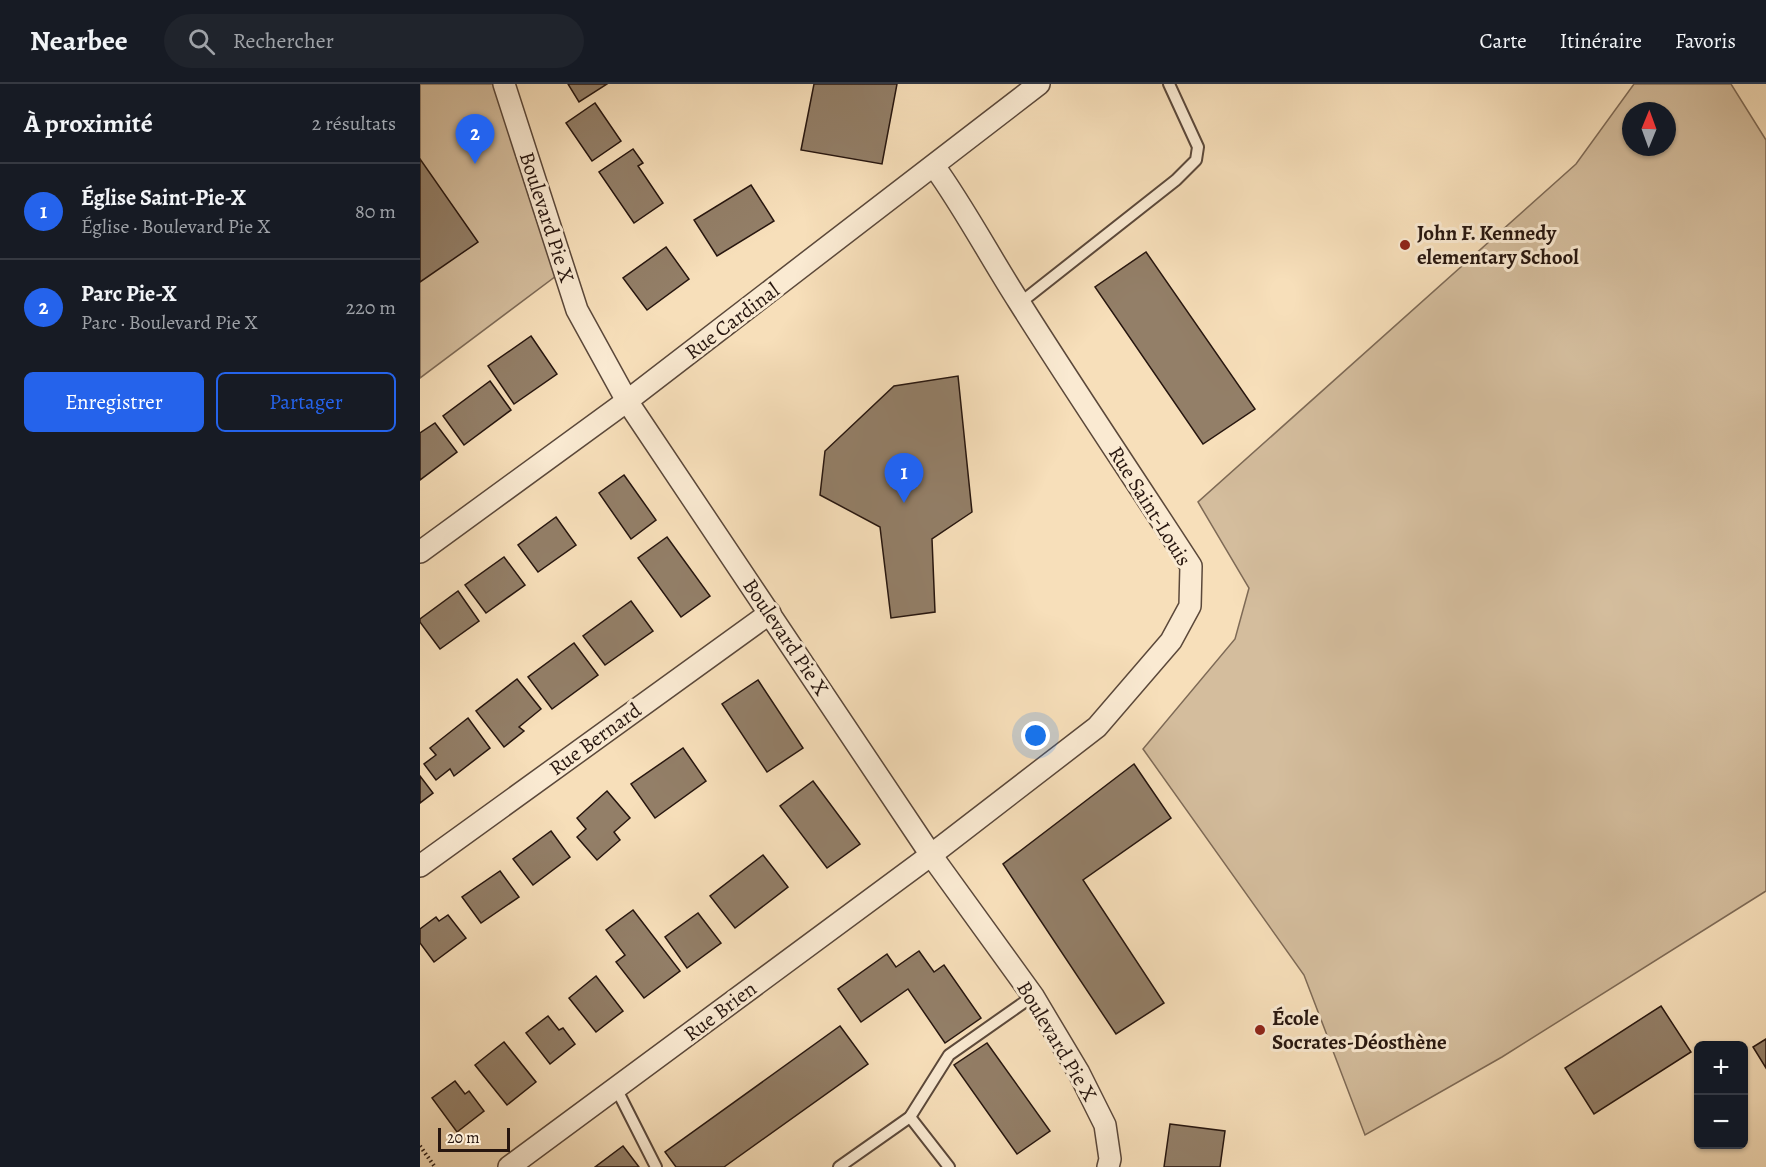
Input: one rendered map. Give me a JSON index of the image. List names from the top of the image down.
{
  "streets": {
    "street": [
      "Boulevard Pie X",
      "Rue Cardinal",
      "Rue Saint-Louis",
      "Rue Bernard",
      "Rue Brien"
    ]
  },
  "crossings": [
    ["Boulevard Pie X", "Rue Cardinal"],
    ["Boulevard Pie X", "Rue Saint-Louis"],
    ["Boulevard Pie X", "Rue Bernard"],
    ["Boulevard Pie X", "Rue Brien"],
    ["Rue Cardinal", "Rue Saint-Louis"],
    ["Rue Saint-Louis", "Rue Brien"]
  ],
  "places": ["John F. Kennedy elementary School", "École Socrates-Déosthène"],
  "scale_bar": "20 m",
  "north": "top",
  "page": {
    "header": "Nearbee",
    "search": "Rechercher",
    "nav": ["Carte", "Itinéraire", "Favoris"],
    "heading": ["À proximité", "2 résultats"],
    "pins": ["2", "1"],
    "list": [
      {
        "mark": "1",
        "name": "Église Saint-Pie-X",
        "note": "Église · Boulevard Pie X",
        "value": "80 m"
      },
      {
        "mark": "2",
        "name": "Parc Pie-X",
        "note": "Parc · Boulevard Pie X",
        "value": "220 m"
      }
    ],
    "buttons": ["Enregistrer", "Partager"],
    "map_buttons": ["+", "−"],
    "scale": "20 m"
  }
}
